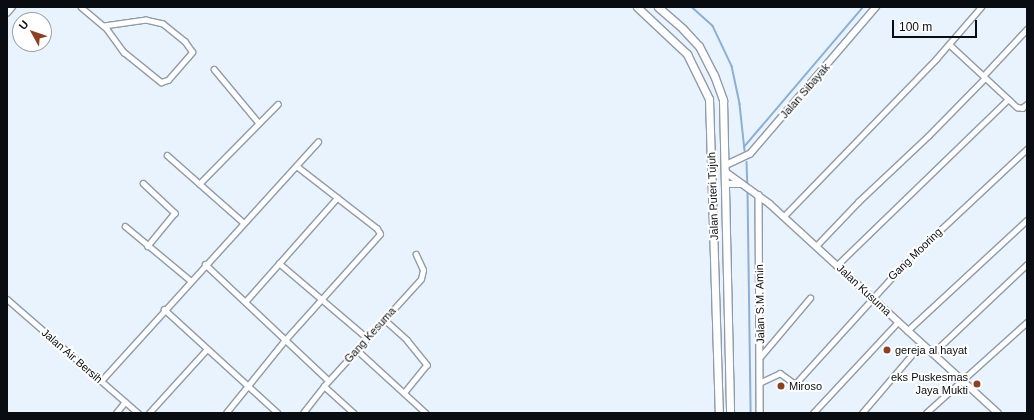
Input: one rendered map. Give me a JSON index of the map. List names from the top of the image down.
{
  "streets": {
    "highway": ["Jalan Puteri Tujuh"],
    "street": [
      "Jalan Sibayak",
      "Gang Mooring",
      "Jalan Kusuma",
      "Jalan S.M. Amin",
      "Gang Kesuma",
      "Jalan Air Bersih"
    ]
  },
  "crossings": [
    ["Jalan Sibayak", "Jalan Puteri Tujuh"],
    ["Jalan Puteri Tujuh", "Jalan Kusuma"],
    ["Gang Mooring", "Jalan Kusuma"],
    ["Gang Mooring", "Jalan S.M. Amin"],
    ["Jalan Kusuma", "Jalan S.M. Amin"]
  ],
  "places": ["gereja al hayat", "eks Puskesmas Jaya Mukti", "Miroso"],
  "scale_bar": "100 m",
  "north": "top left"
}
